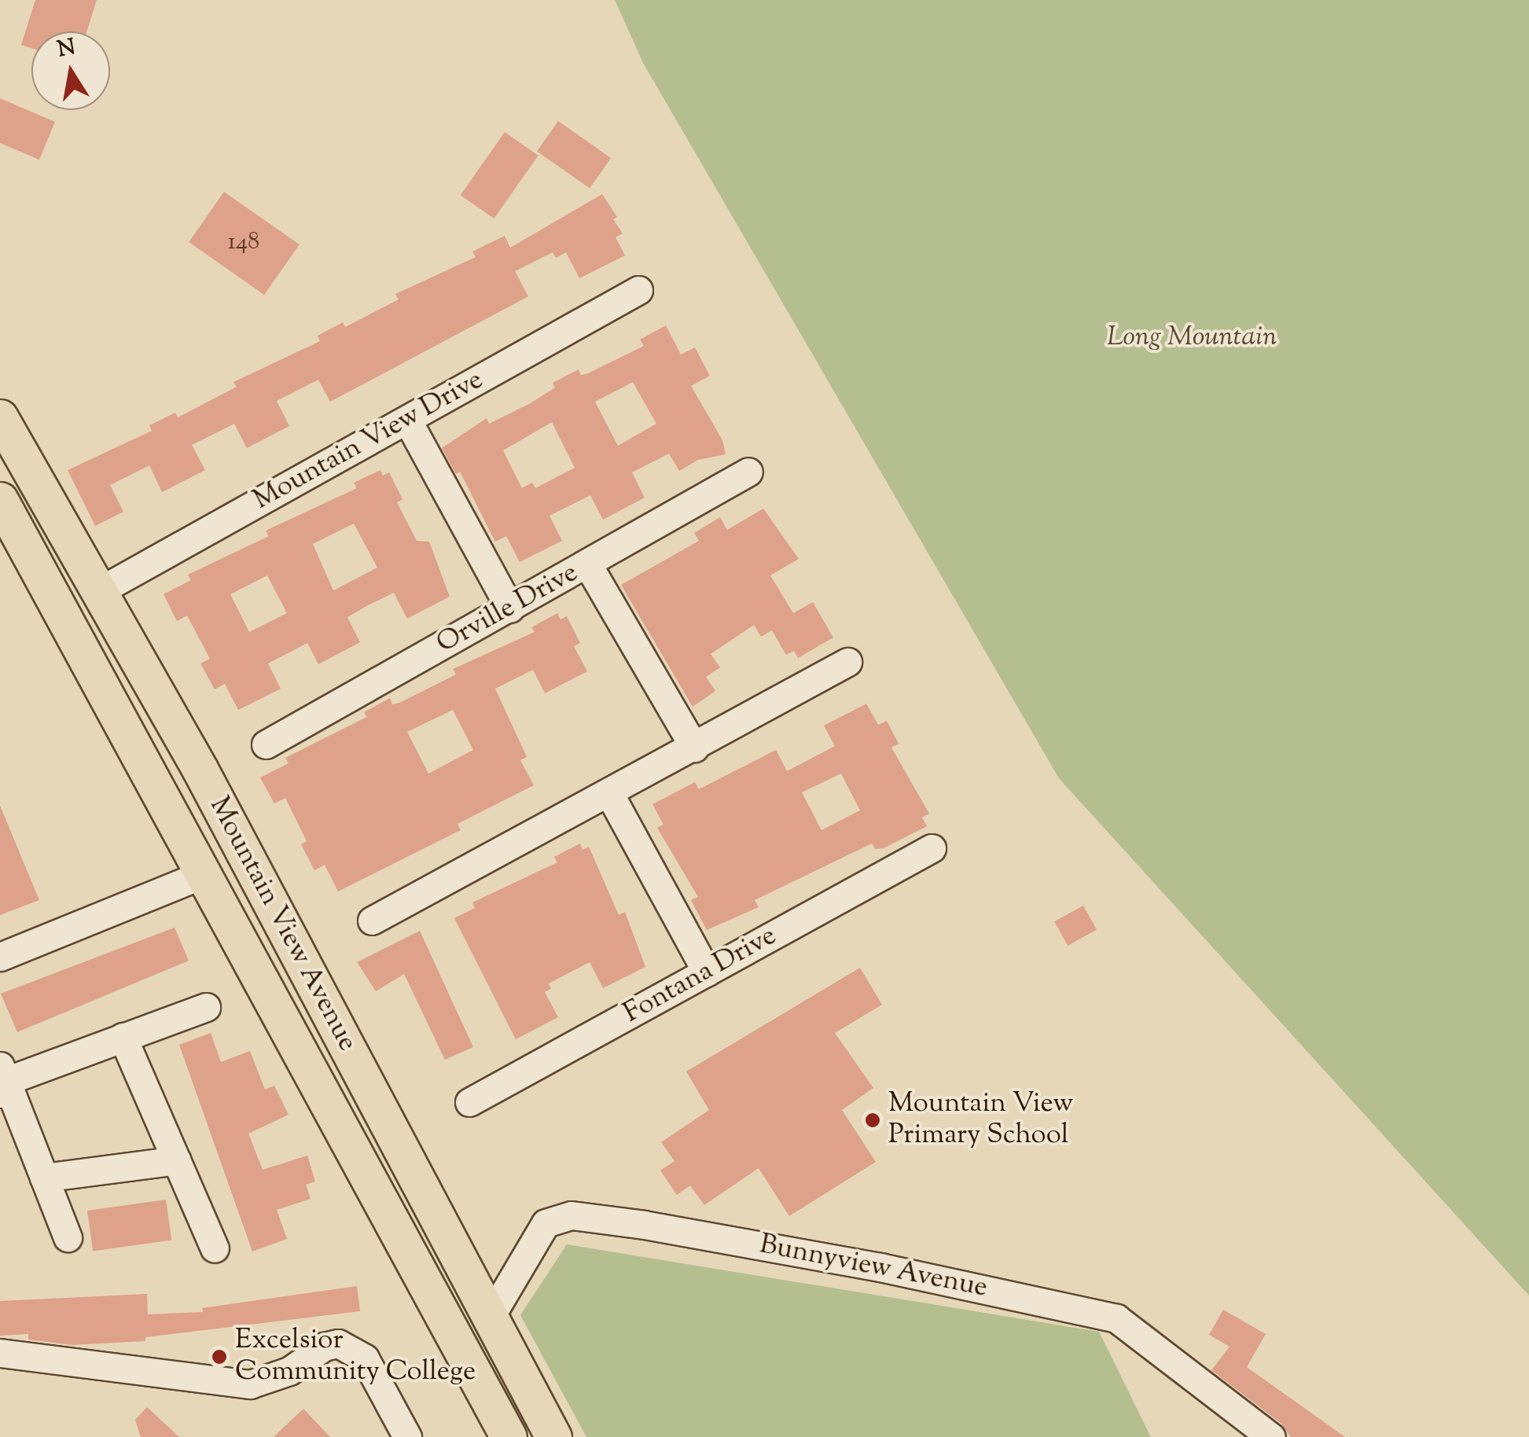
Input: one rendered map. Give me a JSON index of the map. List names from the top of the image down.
{
  "streets": {
    "main road": ["Mountain View Avenue"],
    "street": [
      "Mountain View Drive",
      "Orville Drive",
      "Fontana Drive",
      "Bunnyview Avenue"
    ]
  },
  "crossings": [
    ["Mountain View Drive", "Mountain View Avenue"],
    ["Mountain View Avenue", "Bunnyview Avenue"]
  ],
  "parks": ["Long Mountain"],
  "places": ["Mountain View Primary School", "Excelsior Community College"],
  "house_numbers": ["148"],
  "north": "top"
}
